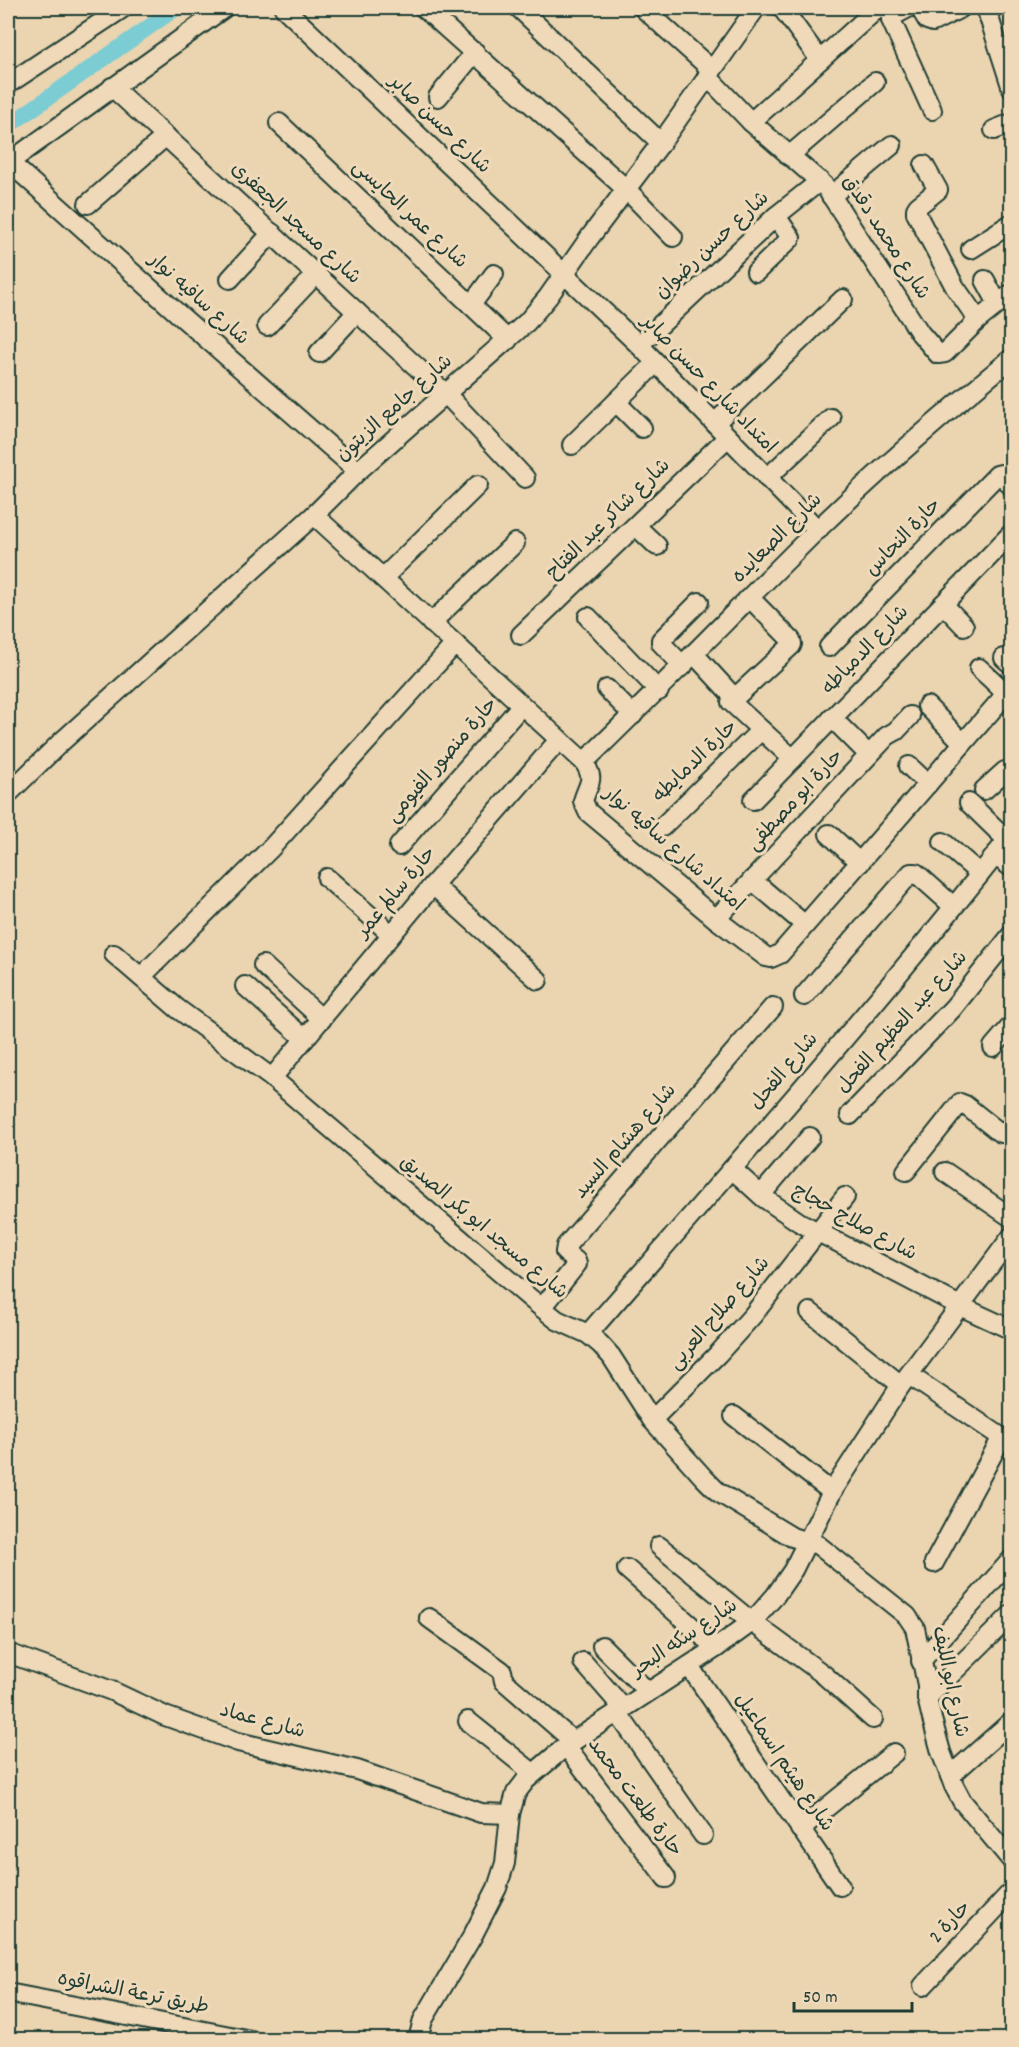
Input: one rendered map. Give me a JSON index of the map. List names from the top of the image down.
{
  "streets": {
    "street": [
      "شارع حسن صابر",
      "شارع عمر الحايسى",
      "شارع مسجد الجعفرى",
      "شارع محمد دقدق",
      "شارع حسن رضوان",
      "شارع سافيه نوار",
      "امتداد شارع حسن صابر",
      "شارع جامع الزيتون",
      "شارع شاكر عبد الفتاح",
      "حارة النحاس",
      "شارع الصعايده",
      "شارع الدمياطه",
      "حارة منصور الفيومى",
      "حارة الدمايطه",
      "حارة ابو مصطفى",
      "امتداد شارع ساقيه نوار",
      "حارة سالم عمر",
      "شارع عبد العظيم الفحل",
      "شارع الفحل",
      "شارع هشام السيد",
      "شارع صلاح حجاج",
      "شارع مسجد ابو بكر الصديق",
      "شارع صلاح العربى",
      "شارع سكه البحر",
      "شارع ابو الليف",
      "شارع عماد",
      "شارع هيثم اسماعيل",
      "حارة طلعت محمد",
      "حارة 2",
      "طريق ترعة الشراقوه"
    ]
  },
  "crossings": [
    ["شارع حسن صابر", "امتداد شارع حسن صابر"],
    ["شارع حسن صابر", "شارع جامع الزيتون"],
    ["شارع عمر الحايسى", "شارع جامع الزيتون"],
    ["شارع مسجد الجعفرى", "شارع جامع الزيتون"],
    ["شارع محمد دقدق", "شارع حسن رضوان"],
    ["شارع محمد دقدق", "شارع جامع الزيتون"],
    ["شارع حسن رضوان", "امتداد شارع حسن صابر"],
    ["شارع سافيه نوار", "شارع جامع الزيتون"],
    ["امتداد شارع حسن صابر", "شارع جامع الزيتون"],
    ["امتداد شارع حسن صابر", "شارع شاكر عبد الفتاح"],
    ["امتداد شارع حسن صابر", "شارع الصعايده"],
    ["شارع الصعايده", "امتداد شارع ساقيه نوار"],
    ["حارة ابو مصطفى", "امتداد شارع ساقيه نوار"],
    ["حارة سالم عمر", "شارع مسجد ابو بكر الصديق"],
    ["شارع الفحل", "شارع صلاح حجاج"],
    ["شارع الفحل", "شارع مسجد ابو بكر الصديق"],
    ["شارع هشام السيد", "شارع مسجد ابو بكر الصديق"],
    ["شارع صلاح حجاج", "شارع صلاح العربى"],
    ["شارع صلاح حجاج", "شارع سكه البحر"],
    ["شارع مسجد ابو بكر الصديق", "شارع صلاح العربى"],
    ["شارع مسجد ابو بكر الصديق", "شارع سكه البحر"],
    ["شارع مسجد ابو بكر الصديق", "شارع ابو الليف"],
    ["شارع سكه البحر", "شارع ابو الليف"],
    ["شارع سكه البحر", "شارع عماد"],
    ["شارع سكه البحر", "شارع هيثم اسماعيل"],
    ["شارع سكه البحر", "حارة طلعت محمد"]
  ],
  "scale_bar": "50 m"
}
